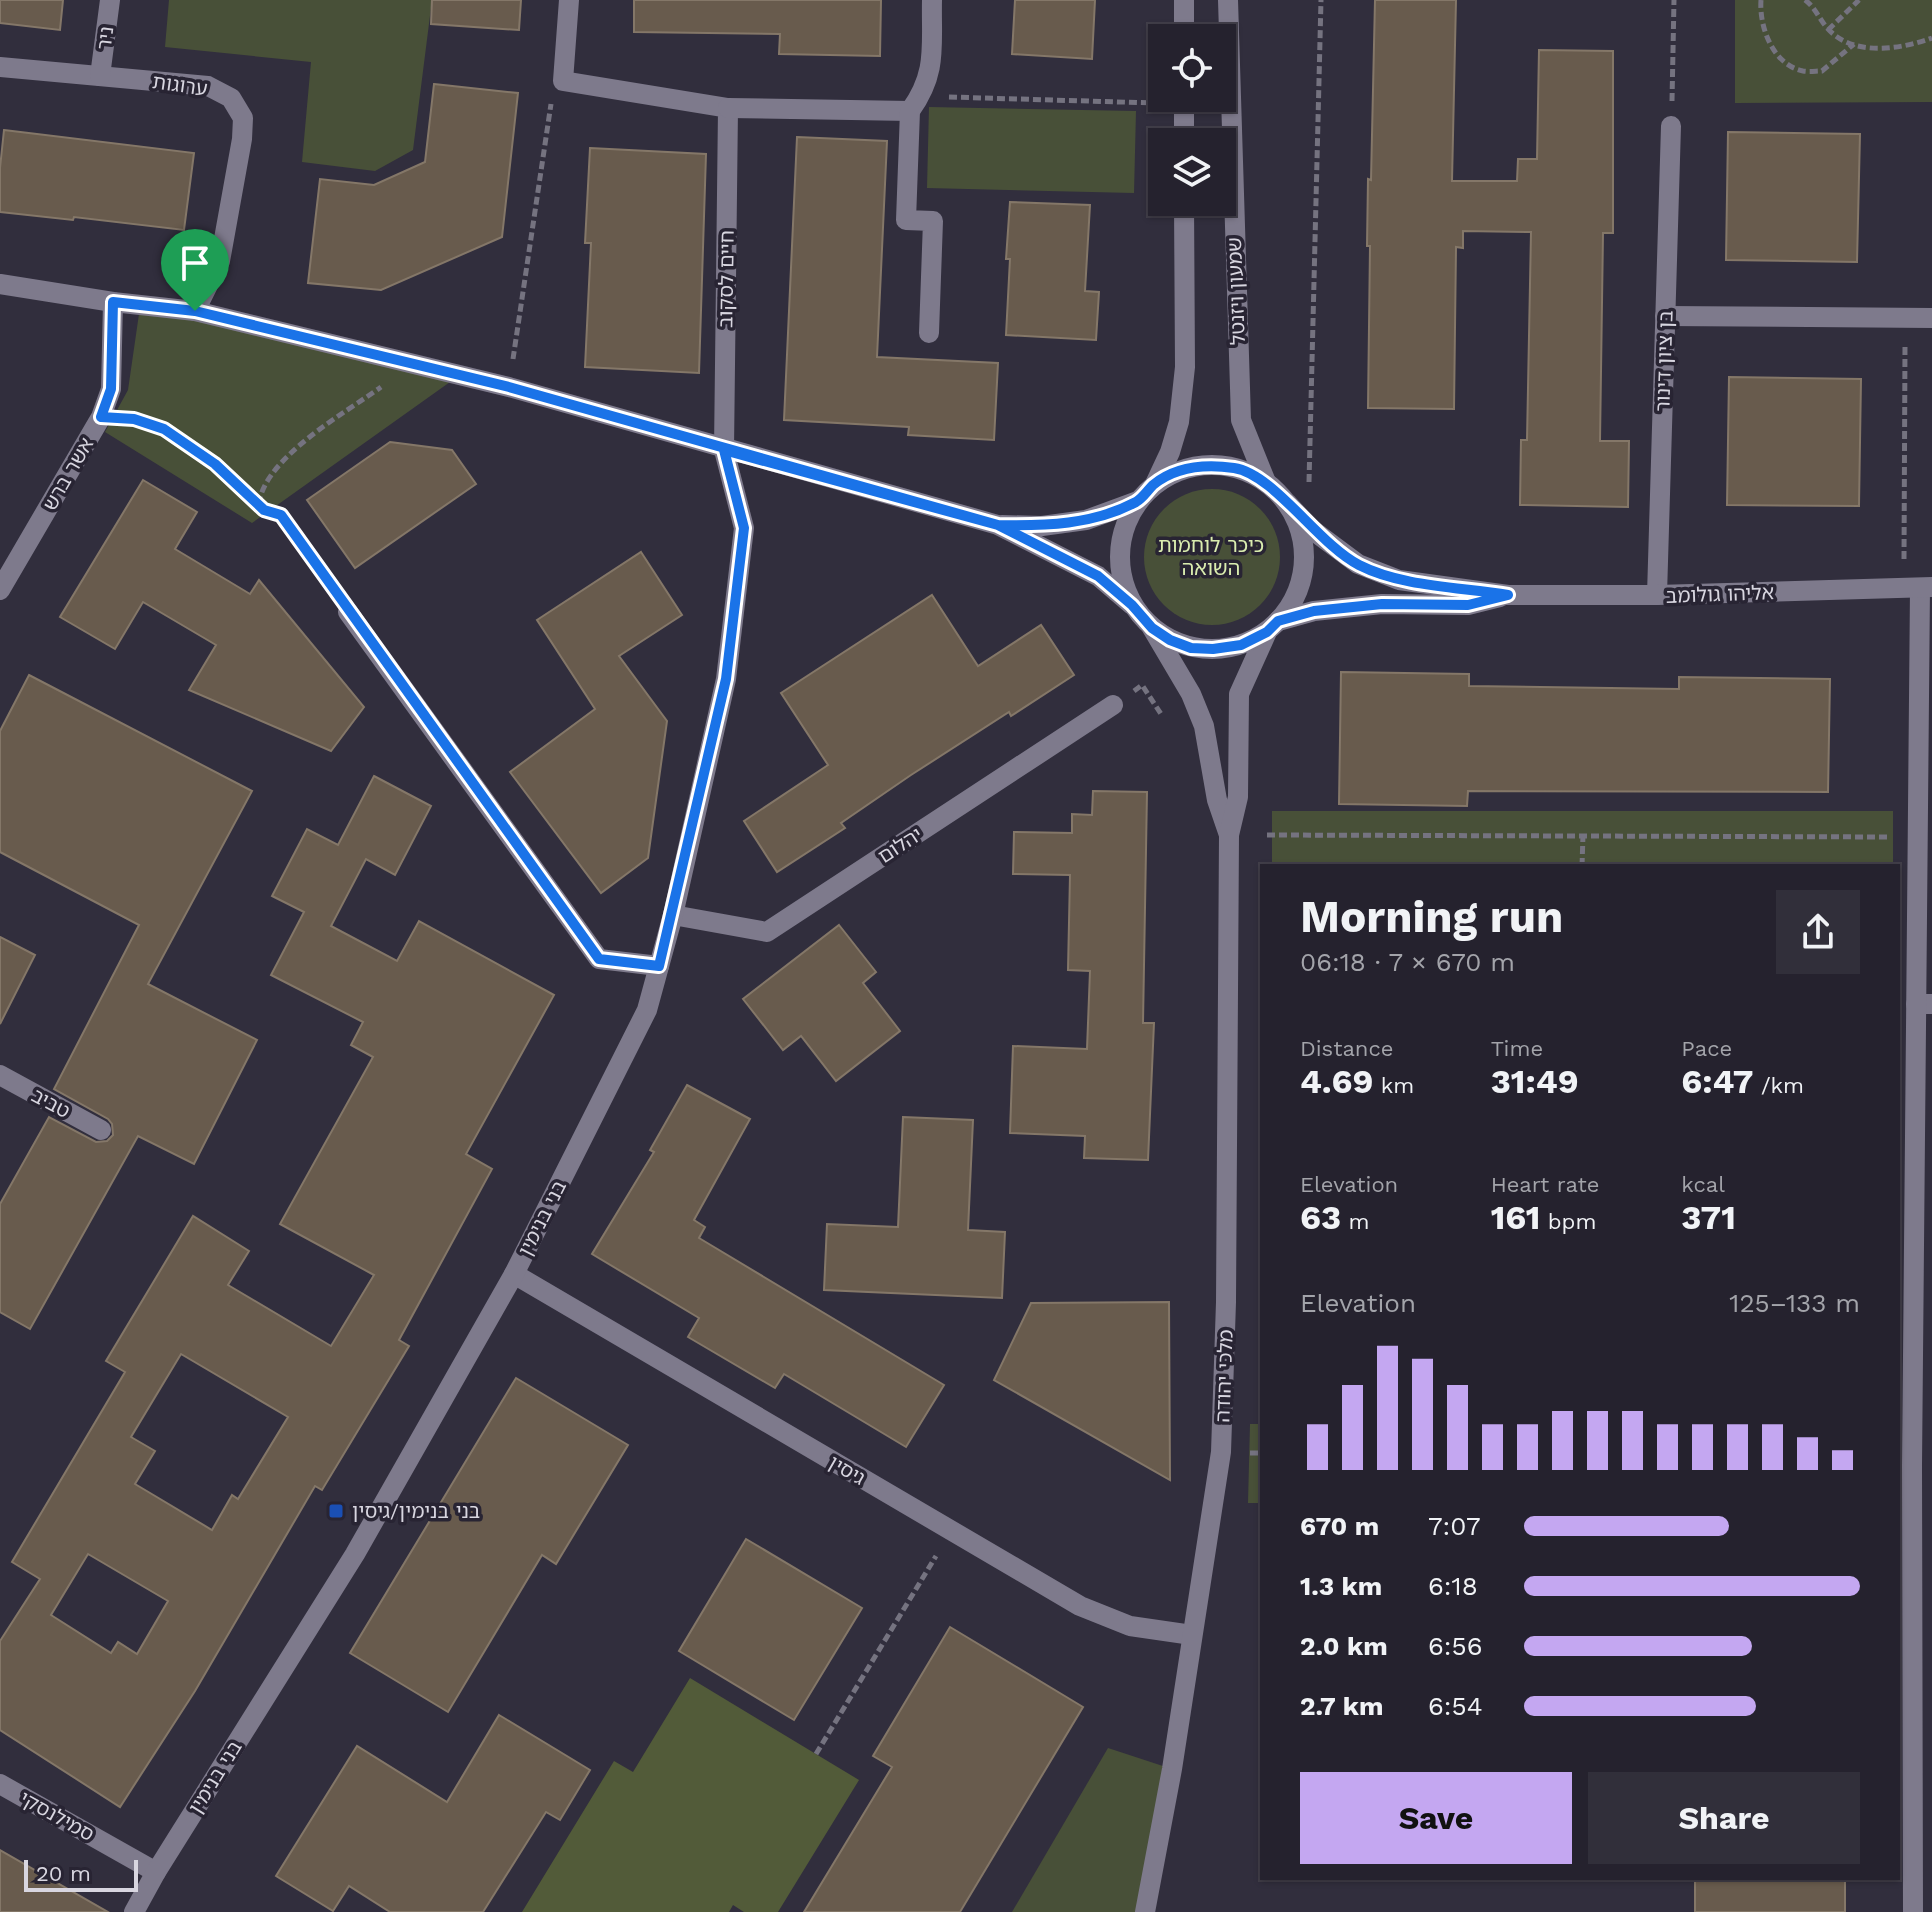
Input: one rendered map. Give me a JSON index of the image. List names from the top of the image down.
{
  "streets": {
    "street": [
      "ניר",
      "ערוגות",
      "חיים לסקוב",
      "שמעון ויזנטל",
      "בן ציון דינור",
      "אשר ברש",
      "אליהו גולומב",
      "יהלום",
      "טביב",
      "בני בנימין",
      "מלכי יהודה",
      "גיסין",
      "סמילנסקי"
    ]
  },
  "crossings": [
    ["ניר", "ערוגות"],
    ["חיים לסקוב", "בני בנימין"],
    ["שמעון ויזנטל", "אליהו גולומב"],
    ["שמעון ויזנטל", "מלכי יהודה"],
    ["בן ציון דינור", "אליהו גולומב"],
    ["אליהו גולומב", "מלכי יהודה"],
    ["יהלום", "בני בנימין"],
    ["בני בנימין", "גיסין"],
    ["בני בנימין", "סמילנסקי"],
    ["מלכי יהודה", "גיסין"]
  ],
  "parks": ["כיכר לוחמות השואה"],
  "places": {
    "transit": ["בני בנימין/גיסין"]
  },
  "scale_bar": "20 m",
  "page": {
    "heading": ["Morning run", "06:18 · 7 × 670 m"],
    "stats": [
      ["Distance", "4.69 km"],
      ["Time", "31:49"],
      ["Pace", "6:47 /km"],
      ["Elevation", "63 m"],
      ["Heart rate", "161 bpm"],
      ["kcal", "371"]
    ],
    "chart": ["Elevation", "125–133 m"],
    "list": [
      {
        "name": "670 m",
        "note": "7:07"
      },
      {
        "name": "1.3 km",
        "note": "6:18"
      },
      {
        "name": "2.0 km",
        "note": "6:56"
      },
      {
        "name": "2.7 km",
        "note": "6:54"
      }
    ],
    "buttons": ["Save", "Share"],
    "scale": "20 m"
  }
}
